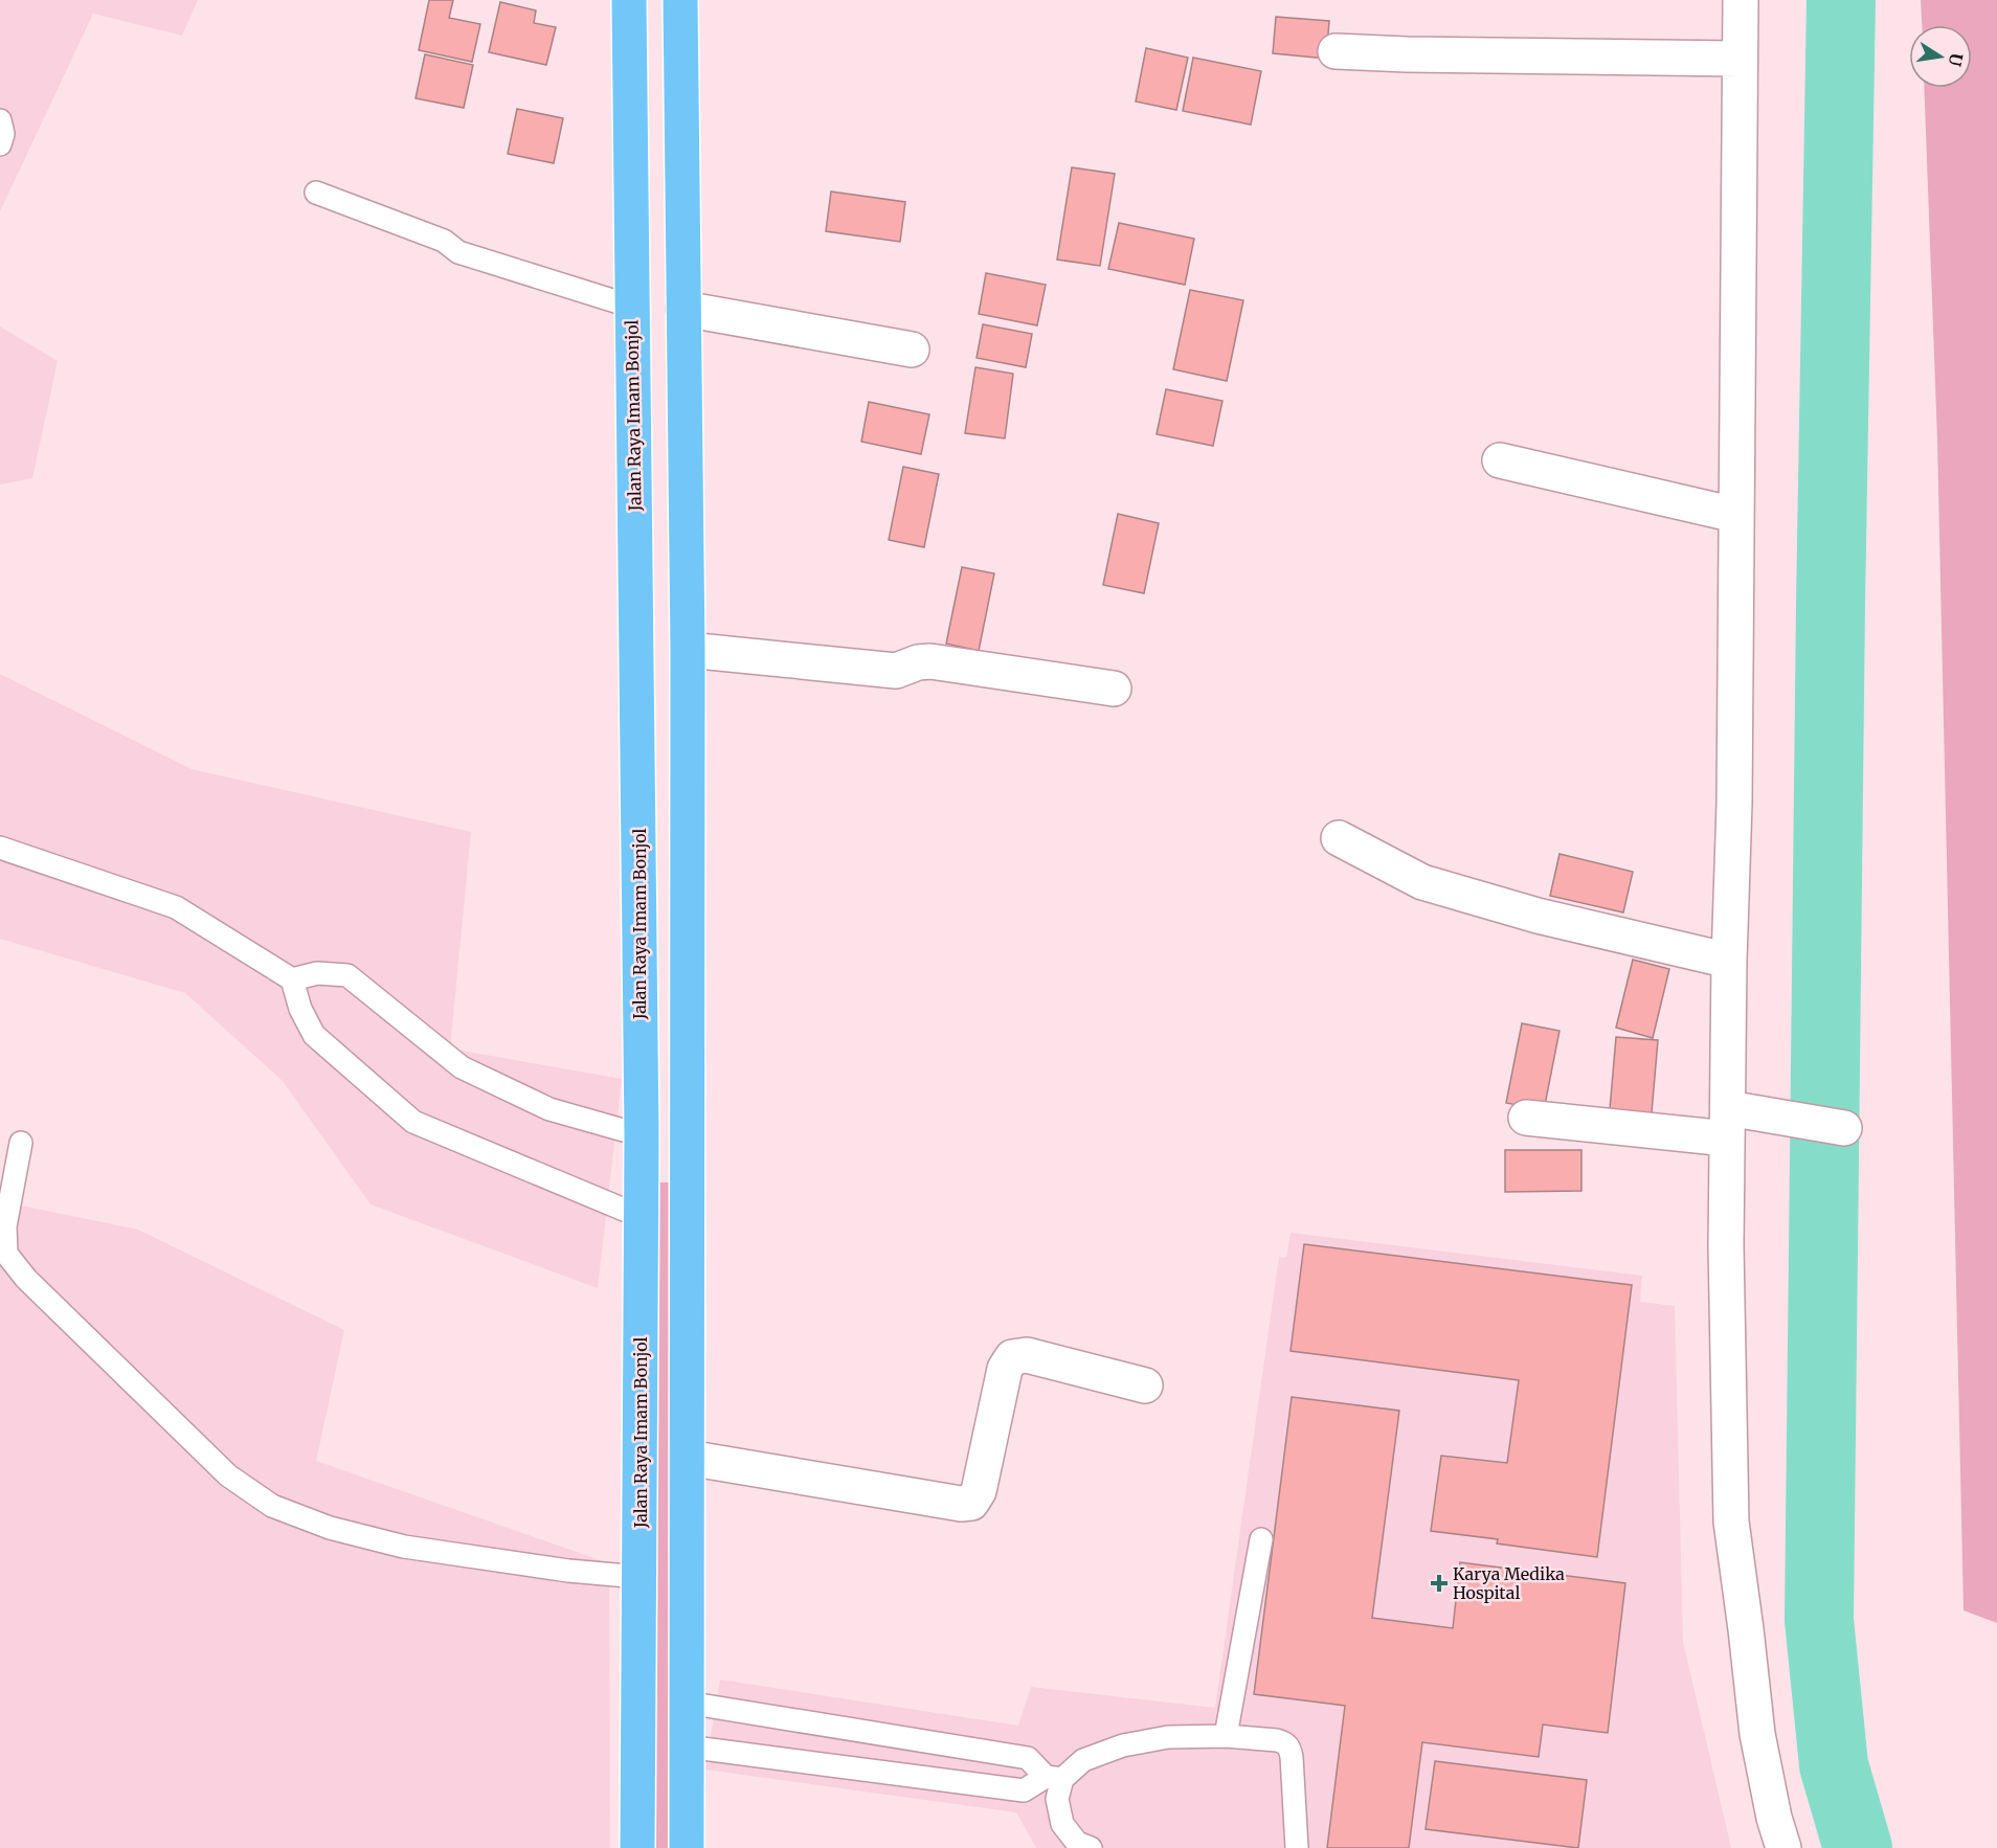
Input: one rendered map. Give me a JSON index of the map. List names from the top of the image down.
{
  "streets": {
    "highway": ["Jalan Raya Imam Bonjol"]
  },
  "places": {
    "health": ["Karya Medika Hospital"]
  },
  "north": "right"
}
